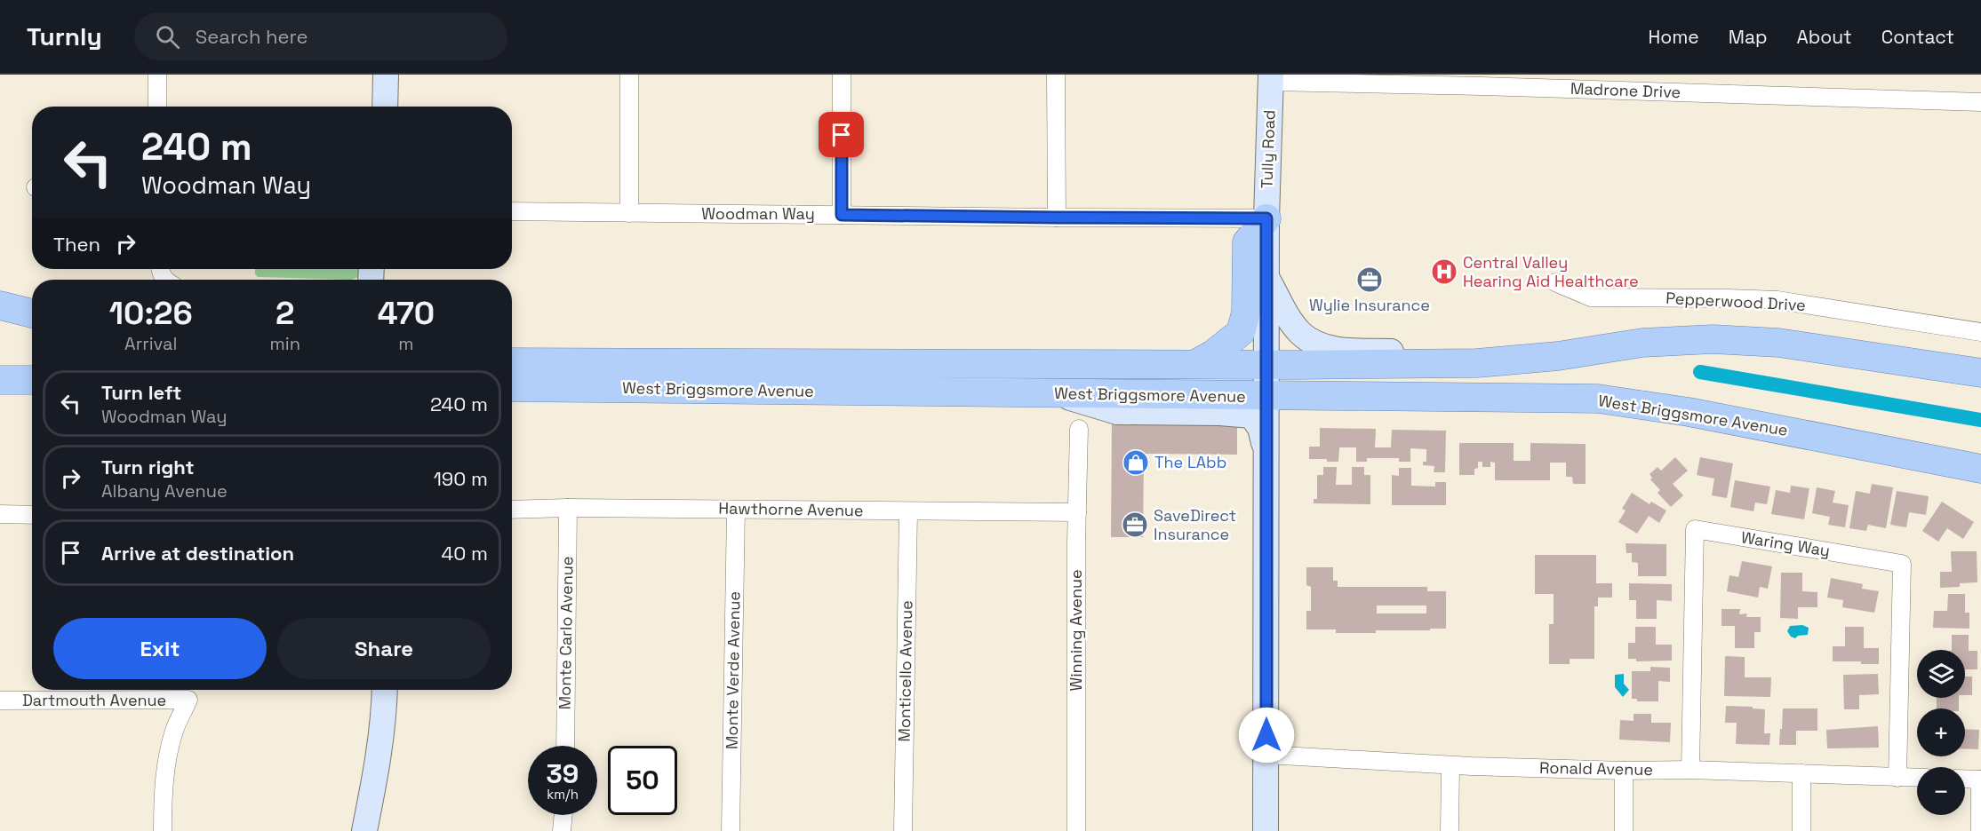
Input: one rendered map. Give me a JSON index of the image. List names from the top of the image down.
{
  "streets": {
    "main road": ["Tully Road", "West Briggsmore Avenue"],
    "street": [
      "Madrone Drive",
      "Woodman Way",
      "Pepperwood Drive",
      "Hawthorne Avenue",
      "Waring Way",
      "Winning Avenue",
      "Monte Carlo Avenue",
      "Monte Verde Avenue",
      "Monticello Avenue",
      "Dartmouth Avenue",
      "Ronald Avenue"
    ]
  },
  "crossings": [
    ["Madrone Drive", "Tully Road"],
    ["Tully Road", "Woodman Way"],
    ["Tully Road", "West Briggsmore Avenue"],
    ["Tully Road", "Ronald Avenue"],
    ["Hawthorne Avenue", "Winning Avenue"],
    ["Hawthorne Avenue", "Monte Carlo Avenue"],
    ["Hawthorne Avenue", "Monte Verde Avenue"],
    ["Hawthorne Avenue", "Monticello Avenue"],
    ["Waring Way", "Ronald Avenue"]
  ],
  "places": {
    "hospital": ["Central Valley Hearing Aid Healthcare"],
    "office": ["Wylie Insurance", "SaveDirect Insurance"],
    "shop": ["The LAbb"]
  },
  "page": {
    "header": "Turnly",
    "search": "Search here",
    "nav": [
      "Home",
      "Map",
      "About",
      "Contact"
    ],
    "turn": ["240 m", "Woodman Way"],
    "then": "Then",
    "eta": [
      "10:26",
      "Arrival",
      "2",
      "min",
      "470",
      "m"
    ],
    "list": [
      {
        "name": "Turn left",
        "note": "Woodman Way",
        "value": "240 m"
      },
      {
        "name": "Turn right",
        "note": "Albany Avenue",
        "value": "190 m"
      },
      {
        "name": "Arrive at destination",
        "value": "40 m"
      }
    ],
    "buttons": ["Exit", "Share"],
    "map_buttons": ["+", "−"],
    "speed": "39 km/h",
    "limit": "50"
  }
}
